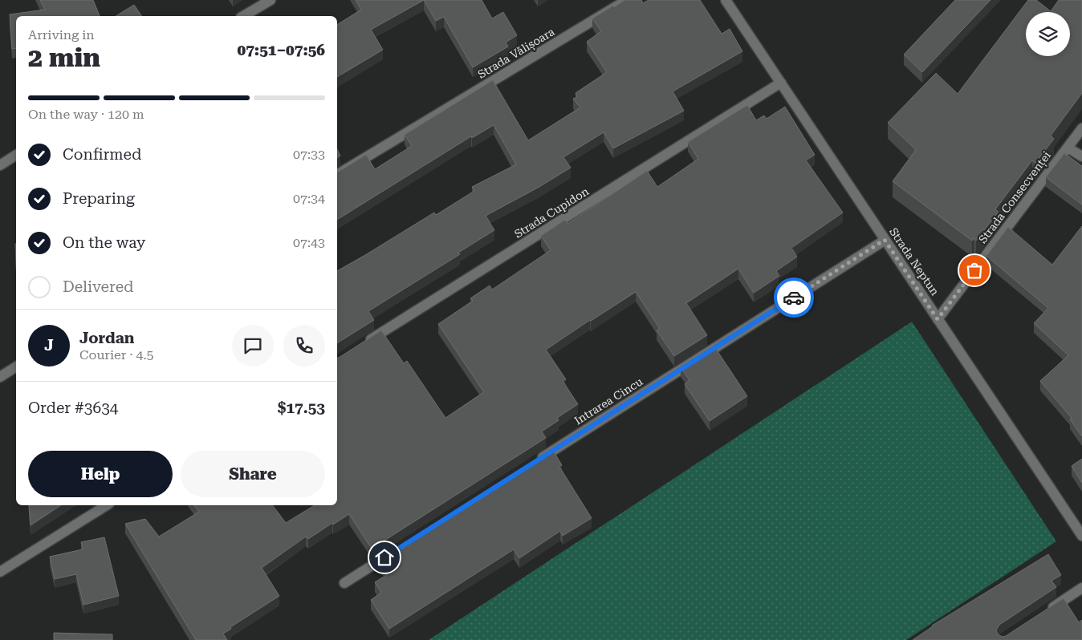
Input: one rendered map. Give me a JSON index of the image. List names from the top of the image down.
{
  "streets": {
    "street": [
      "Strada Vălișoara",
      "Strada Consecvenței",
      "Strada Cupidon",
      "Strada Neptun",
      "Intrarea Cincu"
    ]
  },
  "crossings": [
    ["Strada Consecvenței", "Strada Neptun"],
    ["Strada Cupidon", "Strada Neptun"],
    ["Strada Neptun", "Intrarea Cincu"]
  ],
  "page": {
    "heading": ["2 min", "Arriving in", "07:51–07:56"],
    "panel": [
      "Jordan",
      "Courier · 4.5",
      "Order #3634",
      "$17.53"
    ],
    "bar": "On the way · 120 m",
    "list": [
      ["Confirmed", "07:33"],
      ["Preparing", "07:34"],
      ["On the way", "07:43"],
      "Delivered"
    ],
    "round": "J",
    "buttons": ["Help", "Share"]
  }
}
